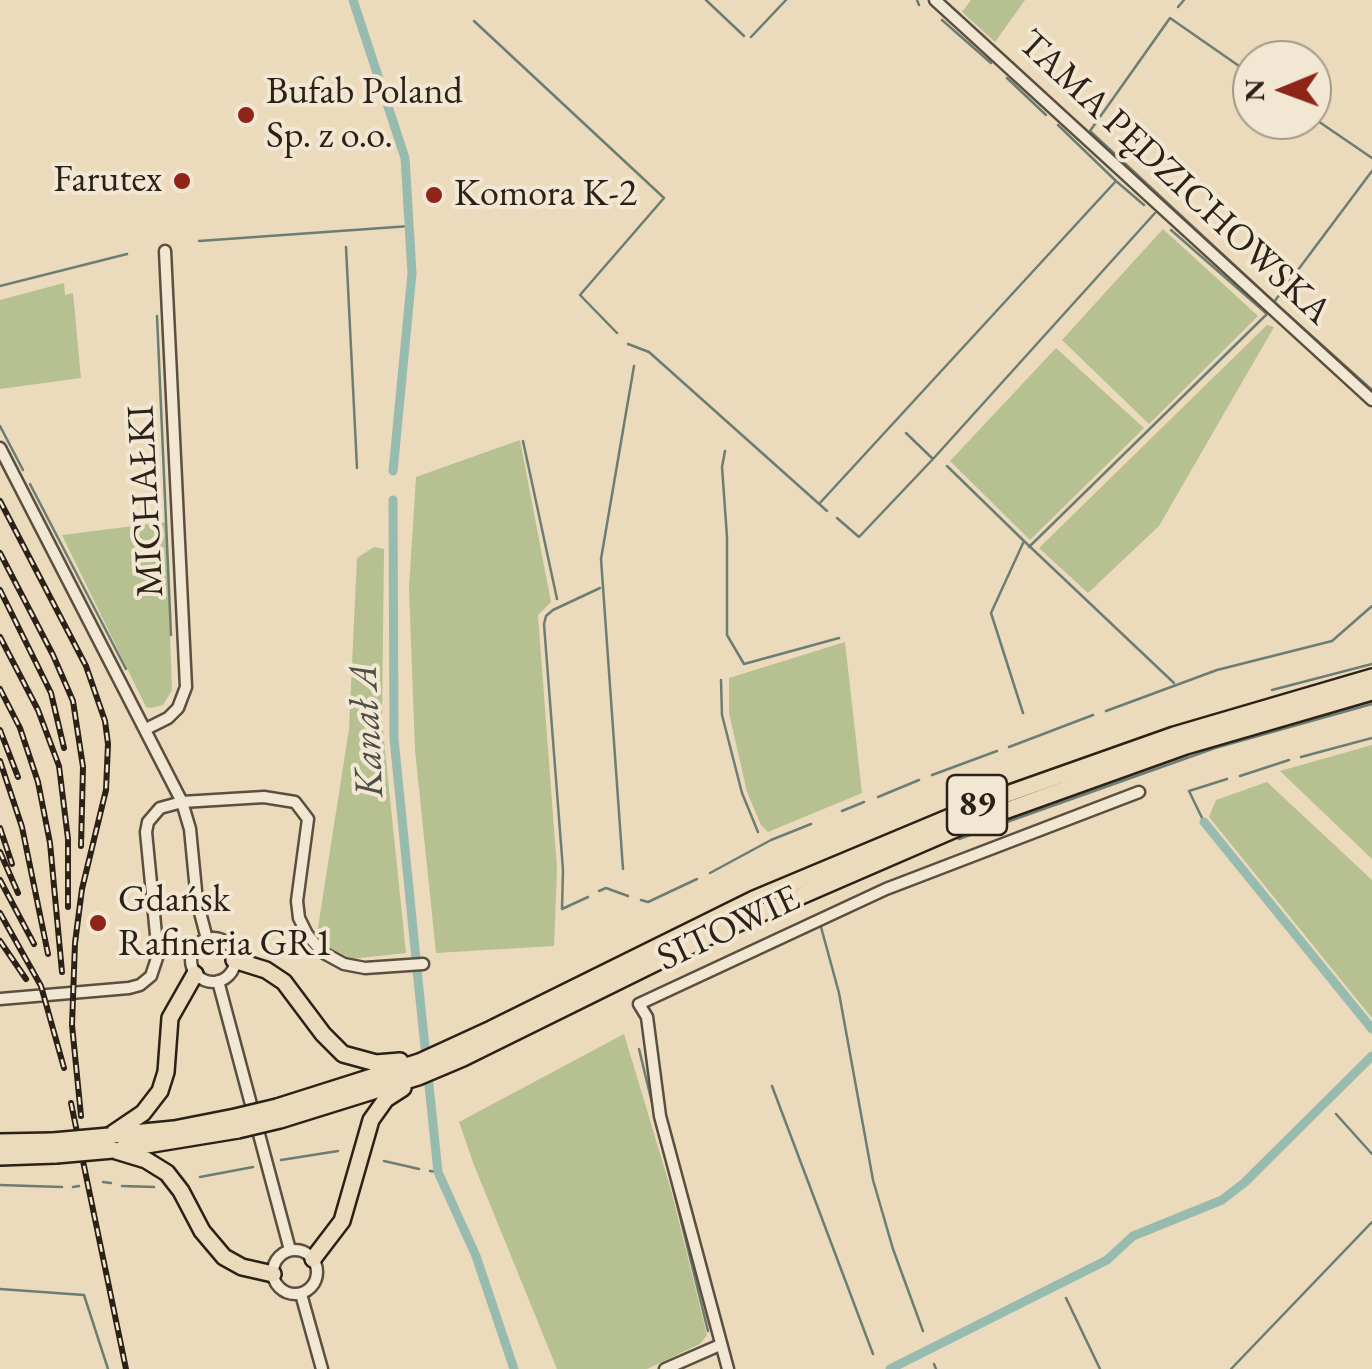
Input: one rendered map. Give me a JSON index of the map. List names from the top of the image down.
{
  "streets": {
    "highway": ["89"],
    "street": ["TAMA PĘDZICHOWSKA", "MICHAŁKI", "SITOWIE"]
  },
  "water": ["Kanał A"],
  "places": [
    "Bufab Poland Sp. z o.o.",
    "Farutex",
    "Komora K-2",
    "Gdańsk Rafineria GR1"
  ],
  "north": "left"
}
